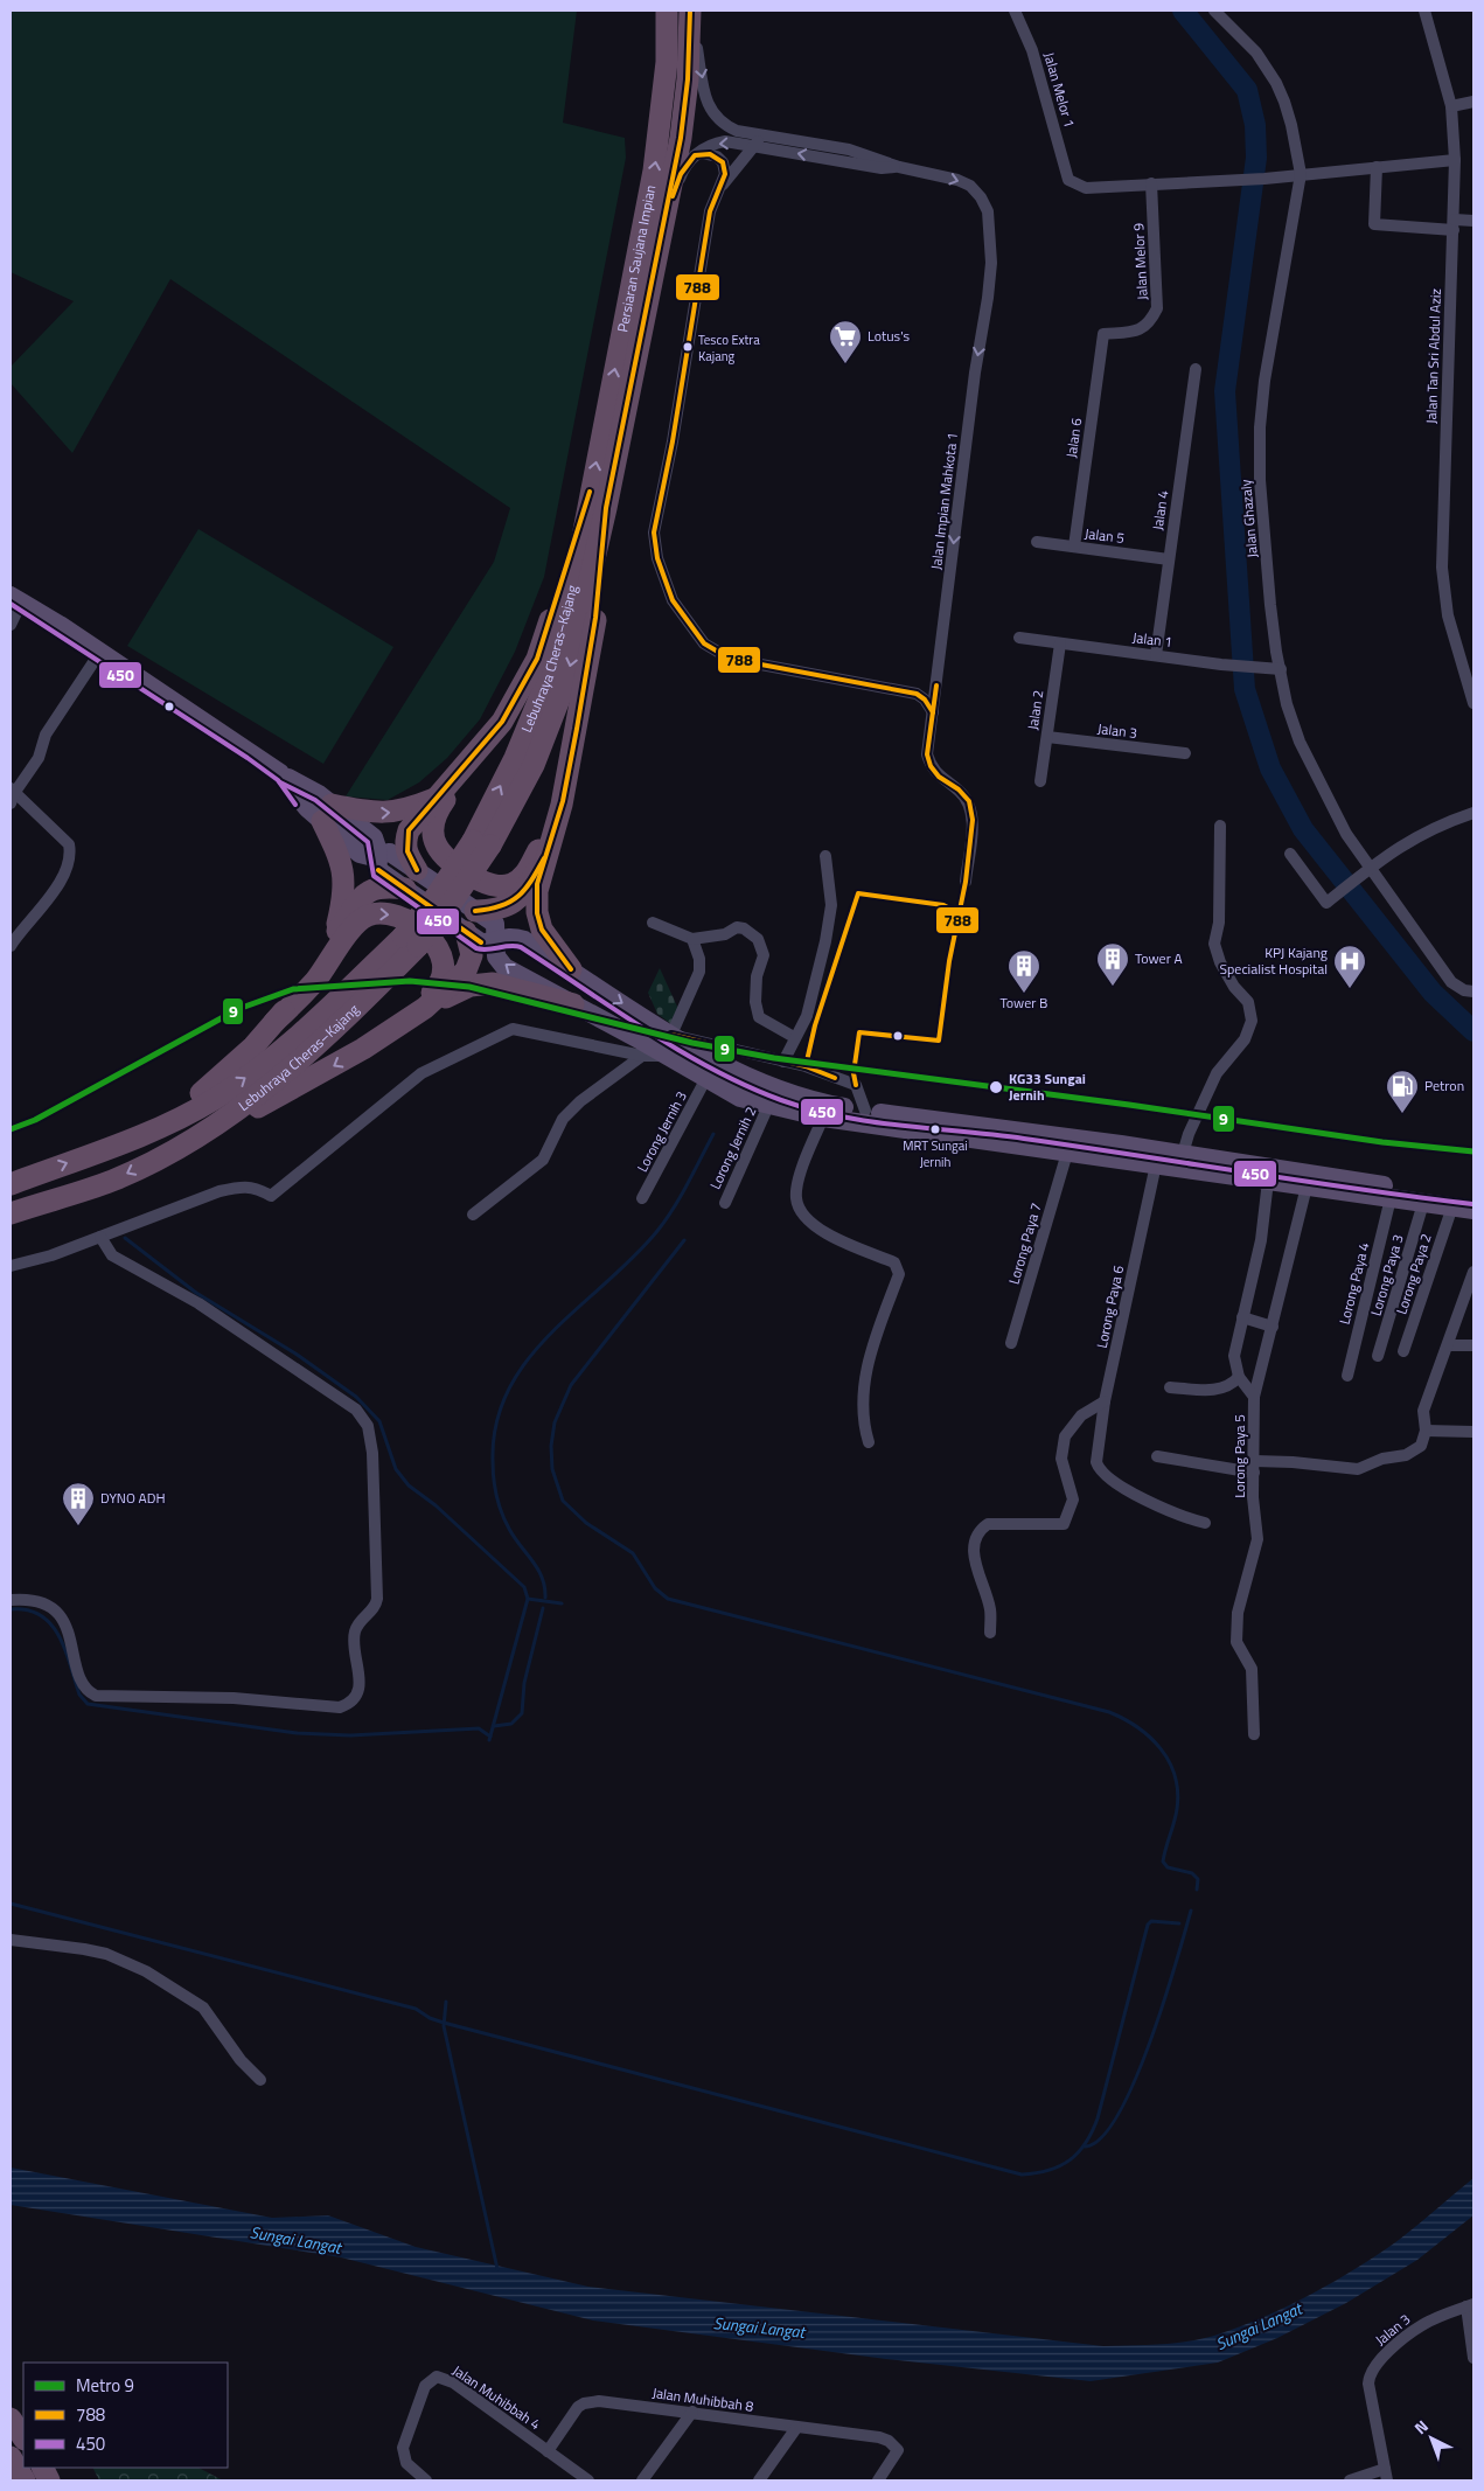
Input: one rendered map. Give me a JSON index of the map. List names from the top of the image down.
{
  "streets": {
    "highway": ["Persiaran Saujana Impian", "Lebuhraya Cheras–Kajang"],
    "street": [
      "Jalan Melor 1",
      "Jalan Melor 9",
      "Jalan Tan Sri Abdul Aziz",
      "Jalan 6",
      "Jalan Impian Mahkota 1",
      "Jalan 4",
      "Jalan Ghazaly",
      "Jalan 5",
      "Jalan 1",
      "Jalan 2",
      "Jalan 3",
      "Lorong Jernih 3",
      "Lorong Jernih 2",
      "Lorong Paya 7",
      "Lorong Paya 2",
      "Lorong Paya 3",
      "Lorong Paya 4",
      "Lorong Paya 6",
      "Lorong Paya 5",
      "Jalan Muhibbah 4",
      "Jalan Muhibbah 8"
    ]
  },
  "crossings": [
    ["Jalan Melor 1", "Jalan Melor 9"],
    ["Persiaran Saujana Impian", "Lebuhraya Cheras–Kajang"],
    ["Jalan Melor 9", "Jalan 6"],
    ["Jalan 6", "Jalan 5"],
    ["Jalan 4", "Jalan 5"],
    ["Jalan 4", "Jalan 1"],
    ["Jalan Ghazaly", "Jalan 1"],
    ["Jalan 1", "Jalan 2"],
    ["Jalan 2", "Jalan 3"],
    ["Jalan Muhibbah 4", "Jalan Muhibbah 8"]
  ],
  "water": ["Sungai Langat"],
  "places": {
    "other": ["Tesco Extra Kajang", "KG33 Sungai Jernih", "MRT Sungai Jernih"],
    "supermarket": ["Lotus's"],
    "building": ["Tower A", "Tower B", "DYNO ADH"],
    "hospital": ["KPJ Kajang Specialist Hospital"],
    "fuel station": ["Petron"]
  },
  "lines": ["transit line 788", "transit line 450", "metro line 9"],
  "legend": ["Metro 9", "788", "450"],
  "north": "top left"
}
